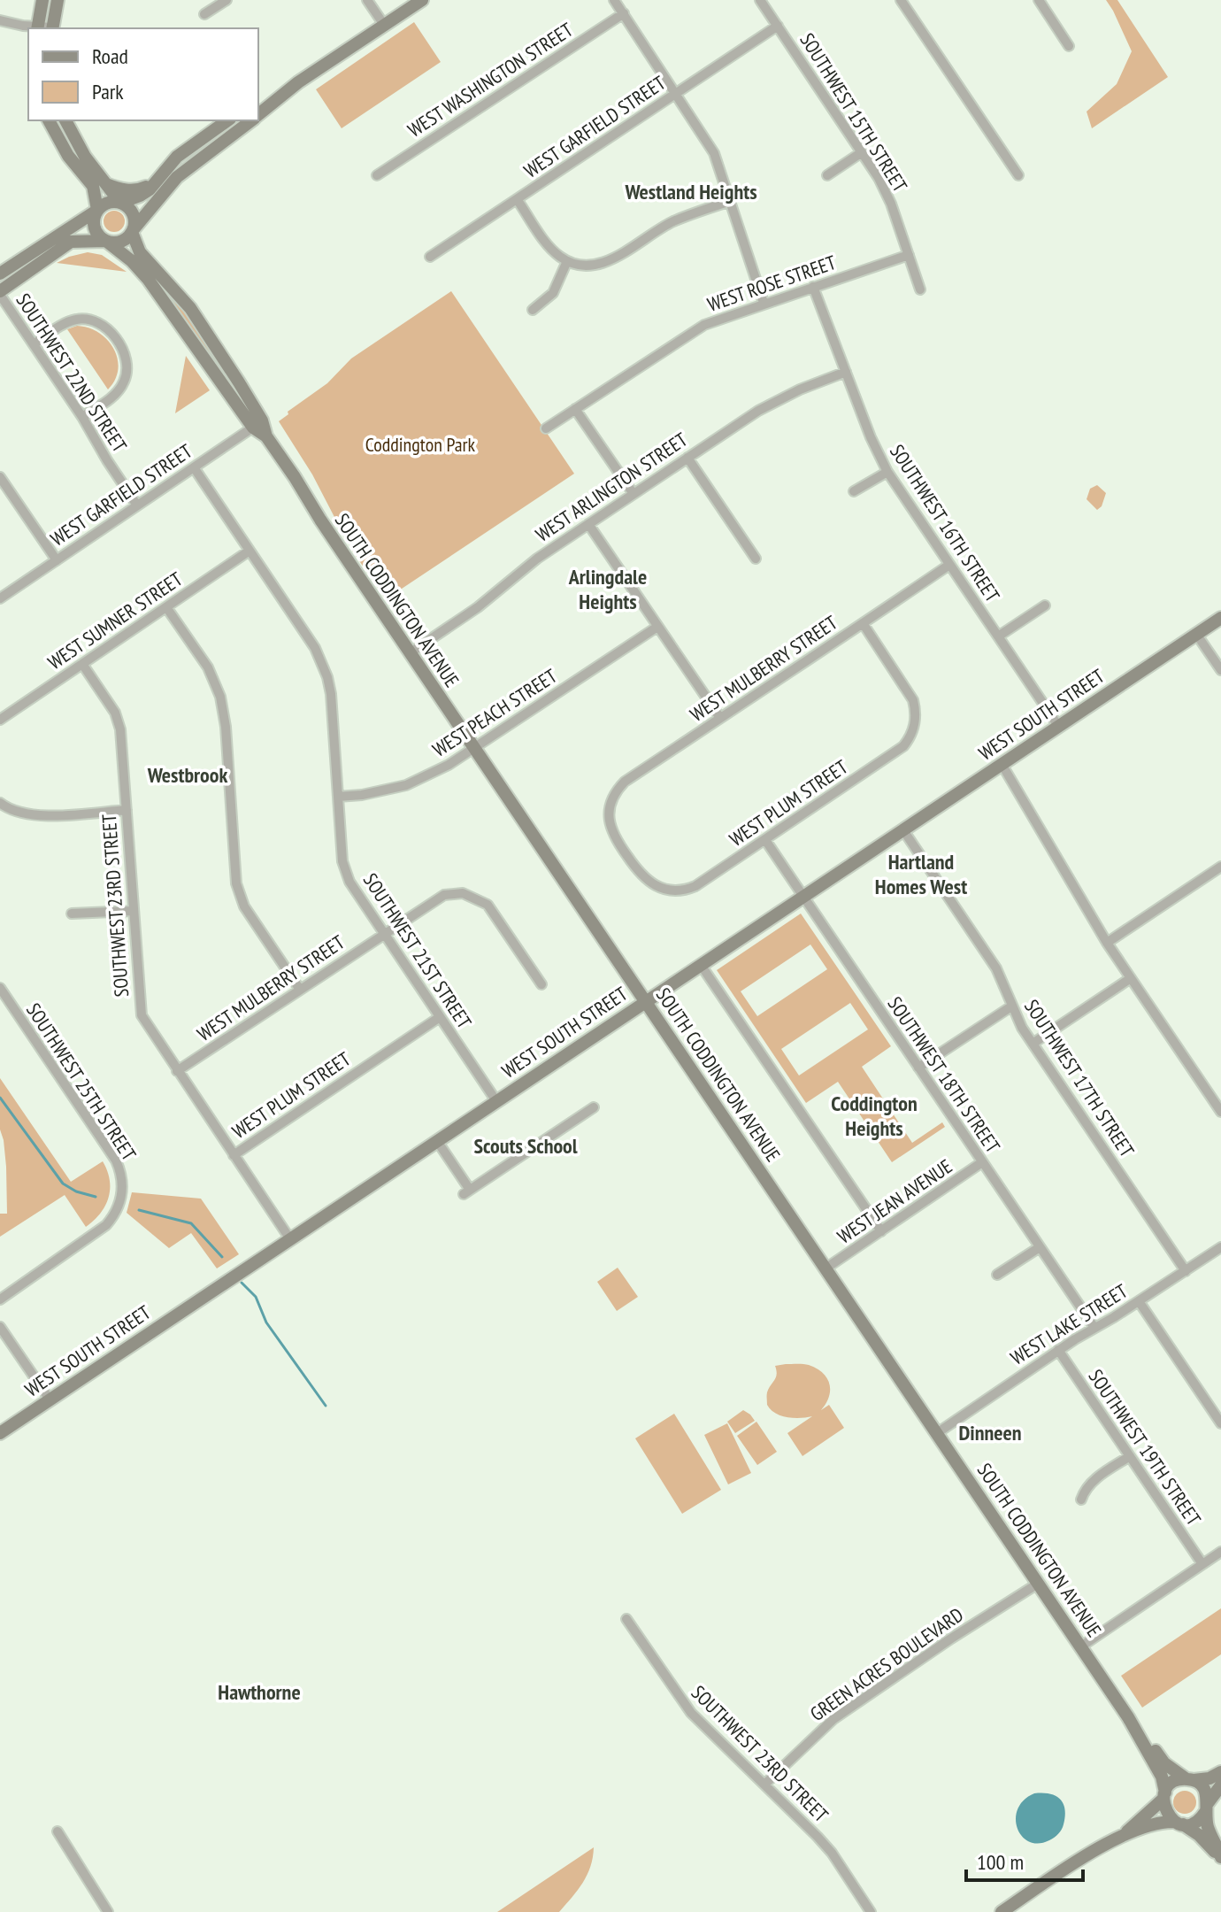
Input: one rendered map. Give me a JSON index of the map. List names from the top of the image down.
{
  "streets": {
    "main road": ["SOUTH CODDINGTON AVENUE", "WEST SOUTH STREET"],
    "street": [
      "WEST WASHINGTON STREET",
      "SOUTHWEST 15TH STREET",
      "WEST GARFIELD STREET",
      "WEST ROSE STREET",
      "SOUTHWEST 22ND STREET",
      "WEST ARLINGTON STREET",
      "SOUTHWEST 16TH STREET",
      "WEST SUMNER STREET",
      "WEST MULBERRY STREET",
      "WEST PEACH STREET",
      "WEST PLUM STREET",
      "SOUTHWEST 23RD STREET",
      "SOUTHWEST 21ST STREET",
      "SOUTHWEST 18TH STREET",
      "SOUTHWEST 17TH STREET",
      "SOUTHWEST 25TH STREET",
      "WEST JEAN AVENUE",
      "WEST LAKE STREET",
      "SOUTHWEST 19TH STREET",
      "GREEN ACRES BOULEVARD"
    ]
  },
  "crossings": [
    ["SOUTHWEST 15TH STREET", "WEST GARFIELD STREET"],
    ["SOUTHWEST 15TH STREET", "WEST ROSE STREET"],
    ["WEST GARFIELD STREET", "SOUTHWEST 22ND STREET"],
    ["WEST GARFIELD STREET", "SOUTH CODDINGTON AVENUE"],
    ["WEST GARFIELD STREET", "SOUTHWEST 21ST STREET"],
    ["WEST ROSE STREET", "SOUTHWEST 16TH STREET"],
    ["WEST ARLINGTON STREET", "SOUTHWEST 16TH STREET"],
    ["WEST ARLINGTON STREET", "SOUTH CODDINGTON AVENUE"],
    ["SOUTHWEST 16TH STREET", "WEST MULBERRY STREET"],
    ["SOUTHWEST 16TH STREET", "WEST SOUTH STREET"],
    ["SOUTH CODDINGTON AVENUE", "WEST PEACH STREET"],
    ["SOUTH CODDINGTON AVENUE", "WEST SOUTH STREET"],
    ["SOUTH CODDINGTON AVENUE", "WEST JEAN AVENUE"],
    ["SOUTH CODDINGTON AVENUE", "WEST LAKE STREET"],
    ["SOUTH CODDINGTON AVENUE", "GREEN ACRES BOULEVARD"],
    ["WEST SUMNER STREET", "SOUTHWEST 23RD STREET"],
    ["WEST SUMNER STREET", "SOUTHWEST 21ST STREET"],
    ["WEST MULBERRY STREET", "WEST PLUM STREET"],
    ["WEST MULBERRY STREET", "SOUTHWEST 23RD STREET"],
    ["WEST MULBERRY STREET", "SOUTHWEST 21ST STREET"],
    ["WEST PEACH STREET", "SOUTHWEST 21ST STREET"],
    ["WEST SOUTH STREET", "SOUTHWEST 23RD STREET"],
    ["WEST SOUTH STREET", "SOUTHWEST 21ST STREET"],
    ["WEST SOUTH STREET", "SOUTHWEST 18TH STREET"],
    ["WEST SOUTH STREET", "SOUTHWEST 17TH STREET"],
    ["WEST PLUM STREET", "SOUTHWEST 23RD STREET"],
    ["WEST PLUM STREET", "SOUTHWEST 21ST STREET"],
    ["WEST PLUM STREET", "SOUTHWEST 18TH STREET"],
    ["SOUTHWEST 23RD STREET", "GREEN ACRES BOULEVARD"],
    ["SOUTHWEST 18TH STREET", "WEST JEAN AVENUE"],
    ["SOUTHWEST 18TH STREET", "WEST LAKE STREET"],
    ["SOUTHWEST 17TH STREET", "WEST LAKE STREET"],
    ["WEST LAKE STREET", "SOUTHWEST 19TH STREET"]
  ],
  "districts": [
    "Westland Heights",
    "Arlingdale Heights",
    "Westbrook",
    "Hartland Homes West",
    "Coddington Heights",
    "Scouts School",
    "Dinneen",
    "Hawthorne"
  ],
  "parks": ["Coddington Park"],
  "legend": ["Road", "Park"],
  "scale_bar": "100 m"
}
